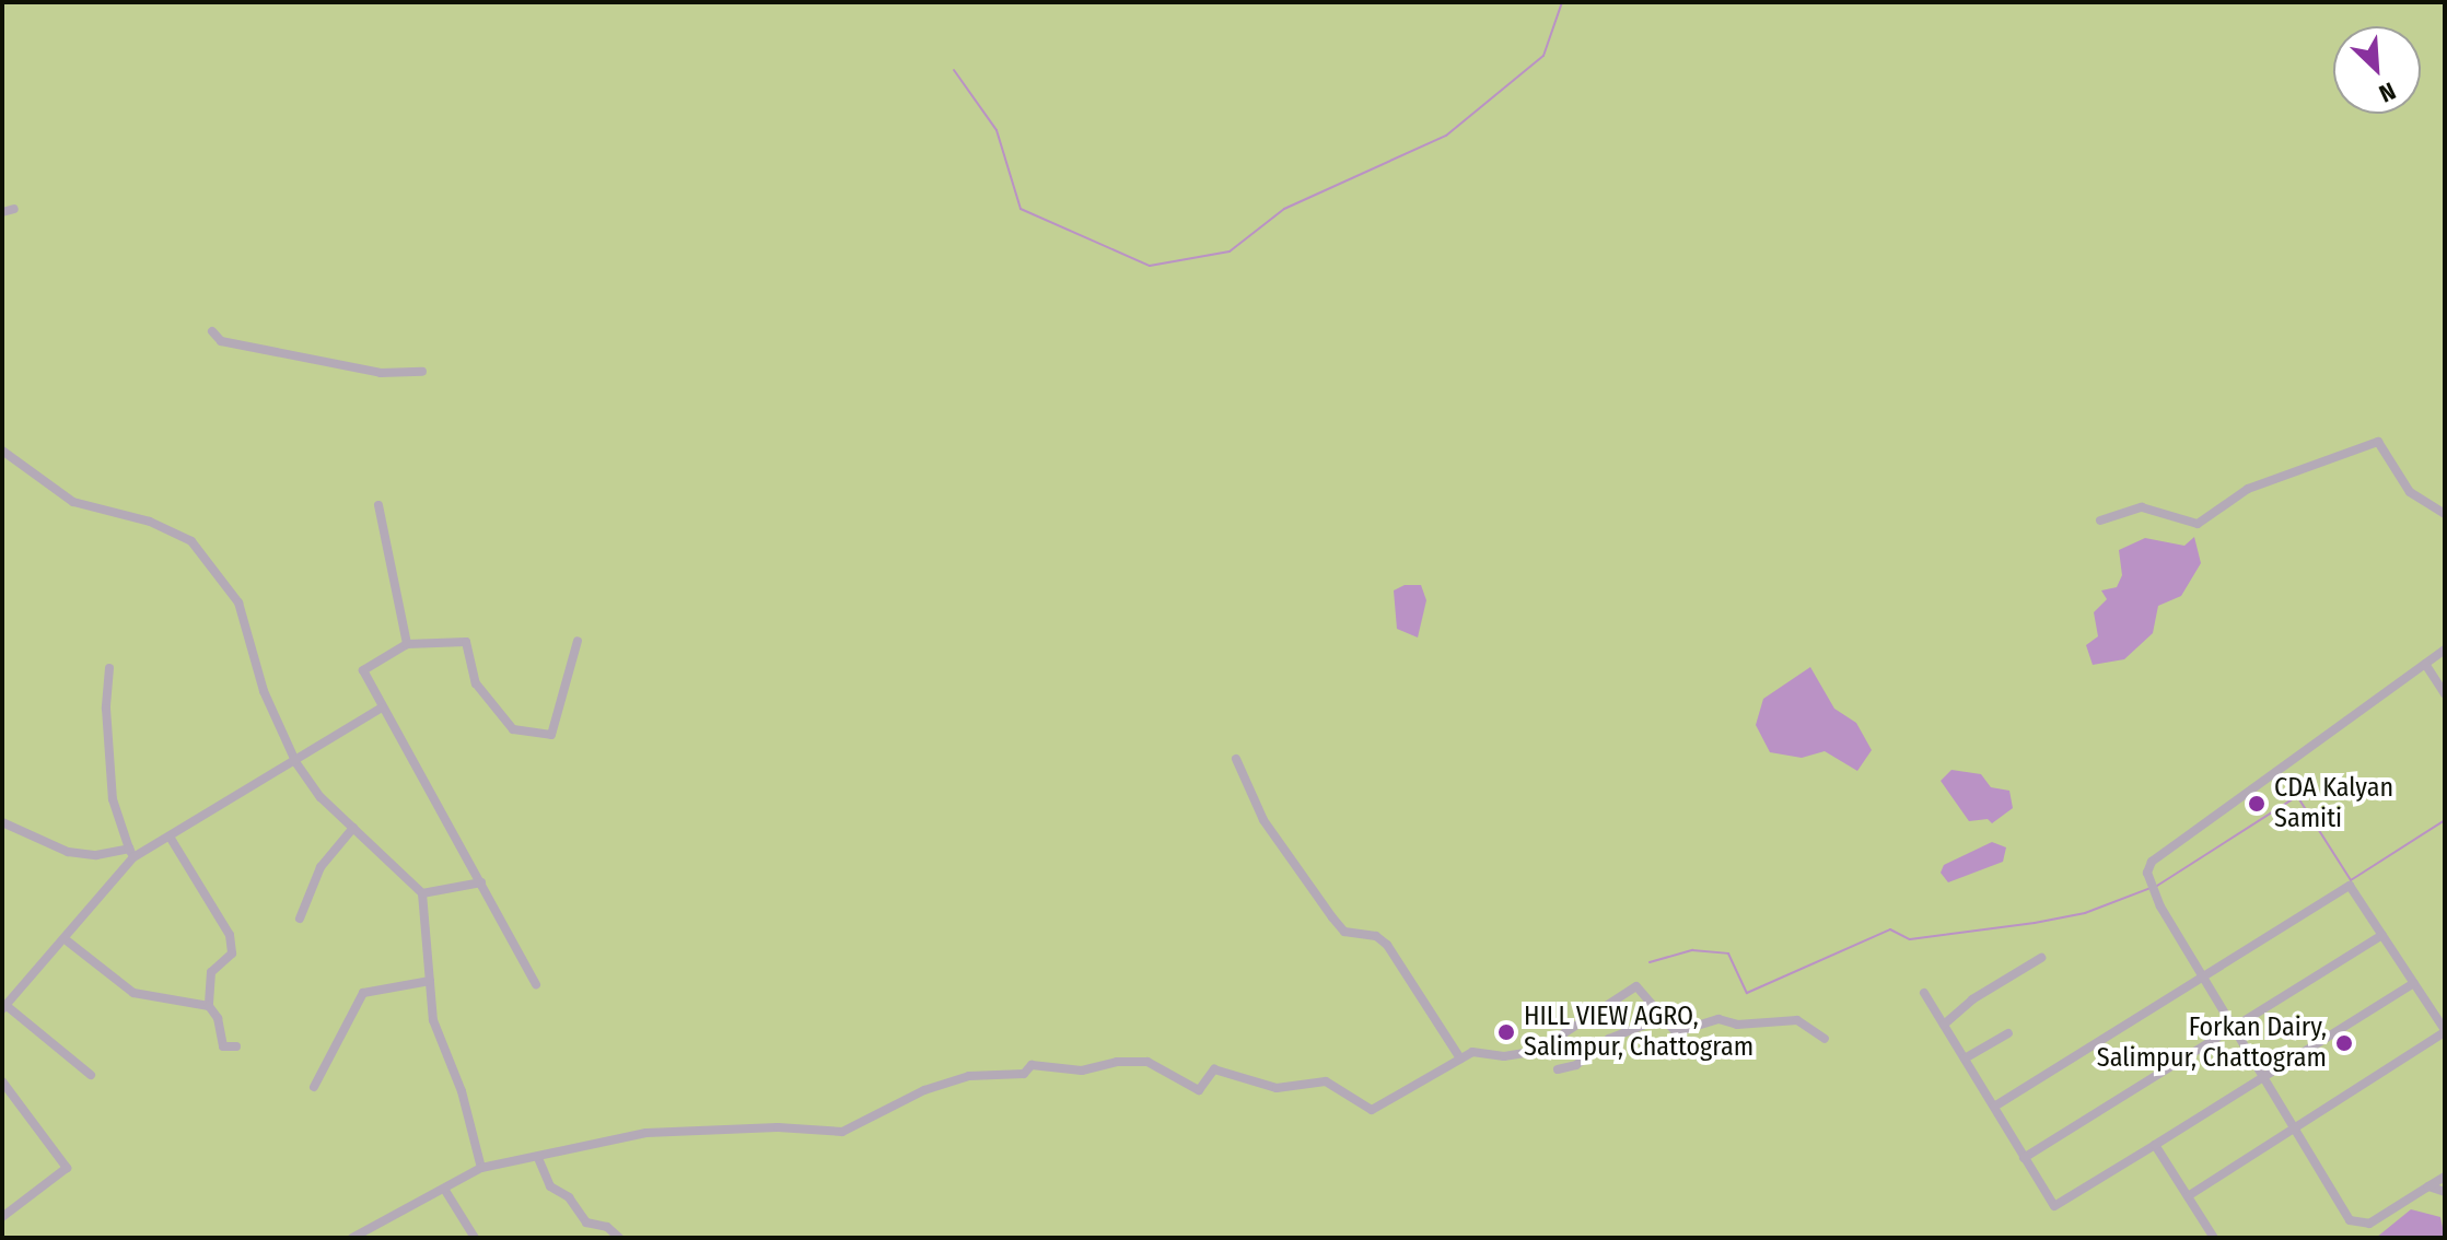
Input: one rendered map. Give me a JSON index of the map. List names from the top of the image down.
{
  "places": ["CDA Kalyan Samiti", "HILL VIEW AGRO, Salimpur, Chattogram", "Forkan Dairy, Salimpur, Chattogram"],
  "north": "bottom right"
}
